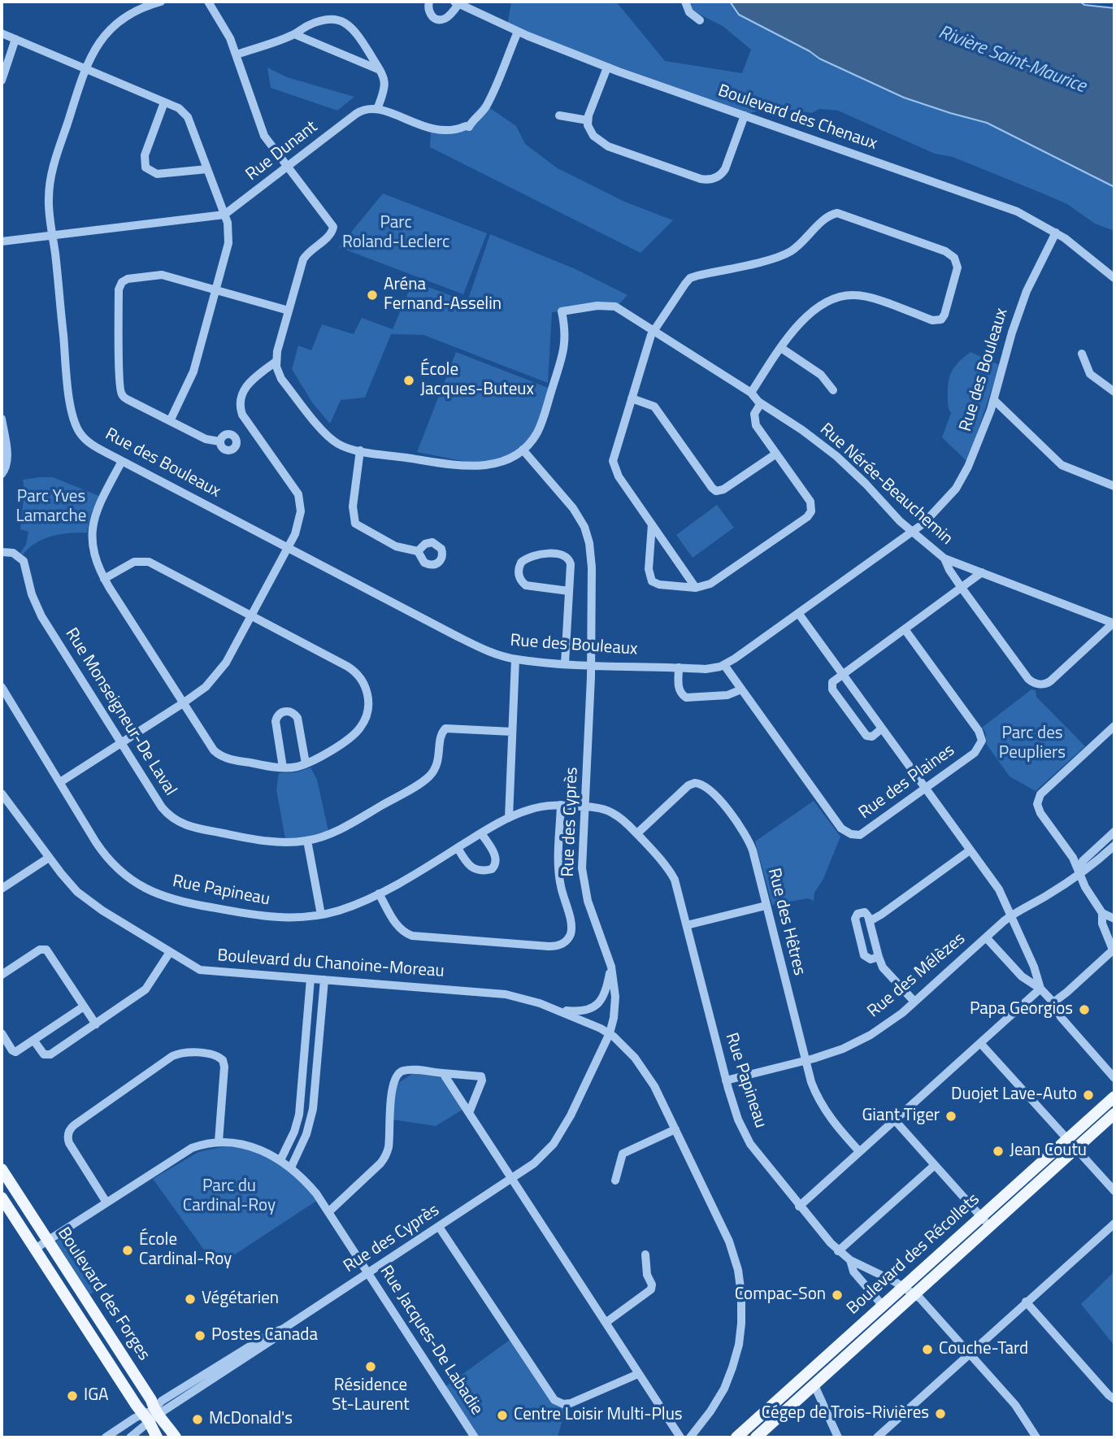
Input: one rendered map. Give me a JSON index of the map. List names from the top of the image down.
{
  "streets": {
    "main road": ["Boulevard des Récollets", "Boulevard des Forges"],
    "street": [
      "Boulevard des Chenaux",
      "Rue Dunant",
      "Rue des Bouleaux",
      "Rue Nérée-Beauchemin",
      "Rue Monseigneur-De Laval",
      "Rue des Plaines",
      "Rue des Cyprès",
      "Rue Papineau",
      "Rue des Hêtres",
      "Boulevard du Chanoine-Moreau",
      "Rue des Mélèzes",
      "Rue Jacques-De Labadie"
    ]
  },
  "crossings": [
    ["Boulevard des Chenaux", "Rue des Bouleaux"],
    ["Rue des Bouleaux", "Rue Nérée-Beauchemin"],
    ["Rue des Bouleaux", "Rue des Plaines"],
    ["Rue des Bouleaux", "Rue des Cyprès"],
    ["Rue Nérée-Beauchemin", "Rue des Cyprès"],
    ["Rue des Cyprès", "Rue Papineau"],
    ["Rue des Cyprès", "Boulevard du Chanoine-Moreau"],
    ["Rue des Cyprès", "Boulevard des Forges"],
    ["Rue des Cyprès", "Rue Jacques-De Labadie"],
    ["Rue Papineau", "Rue des Hêtres"],
    ["Rue Papineau", "Rue des Mélèzes"],
    ["Rue Papineau", "Boulevard des Récollets"],
    ["Rue des Hêtres", "Rue des Mélèzes"],
    ["Boulevard des Forges", "Rue Jacques-De Labadie"]
  ],
  "water": ["Rivière Saint-Maurice"],
  "parks": [
    "Parc Roland-Leclerc",
    "Parc Yves Lamarche",
    "Parc des Peupliers",
    "Parc du Cardinal-Roy"
  ],
  "places": [
    "Aréna Fernand-Asselin",
    "École Jacques-Buteux",
    "Papa Georgios",
    "Duojet Lave-Auto",
    "Giant Tiger",
    "Jean Coutu",
    "École Cardinal-Roy",
    "Compac-Son",
    "Végétarien",
    "Postes Canada",
    "Couche-Tard",
    "Résidence St-Laurent",
    "IGA",
    "Cégep de Trois-Rivières",
    "Centre Loisir Multi-Plus",
    "McDonald's"
  ]
}
